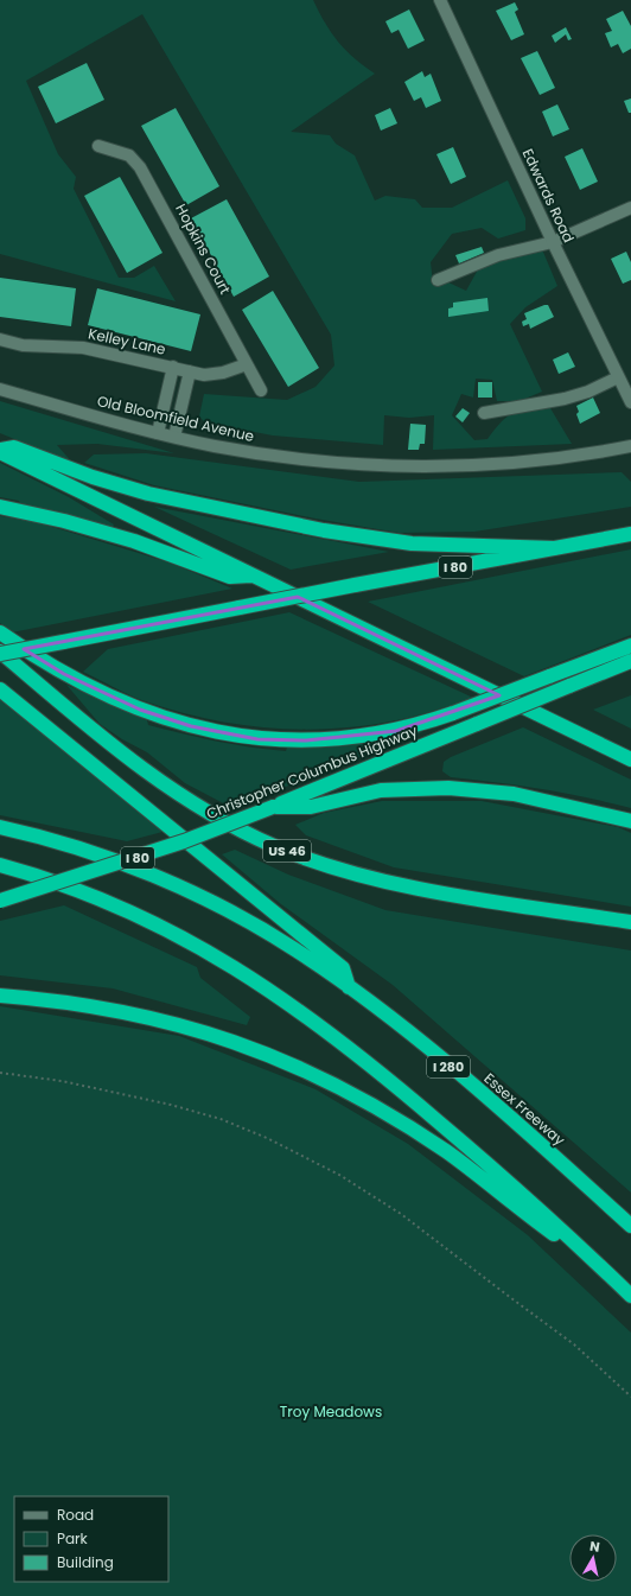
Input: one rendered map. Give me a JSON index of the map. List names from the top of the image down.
{
  "streets": {
    "highway": [
      "I 80",
      "Christopher Columbus Highway",
      "US 46",
      "I 280",
      "Essex Freeway"
    ],
    "street": [
      "Edwards Road",
      "Hopkins Court",
      "Kelley Lane",
      "Old Bloomfield Avenue"
    ]
  },
  "crossings": [
    ["Hopkins Court", "Kelley Lane"],
    ["I 80", "US 46"]
  ],
  "parks": ["Troy Meadows"],
  "legend": ["Road", "Park", "Building"],
  "north": "top"
}
